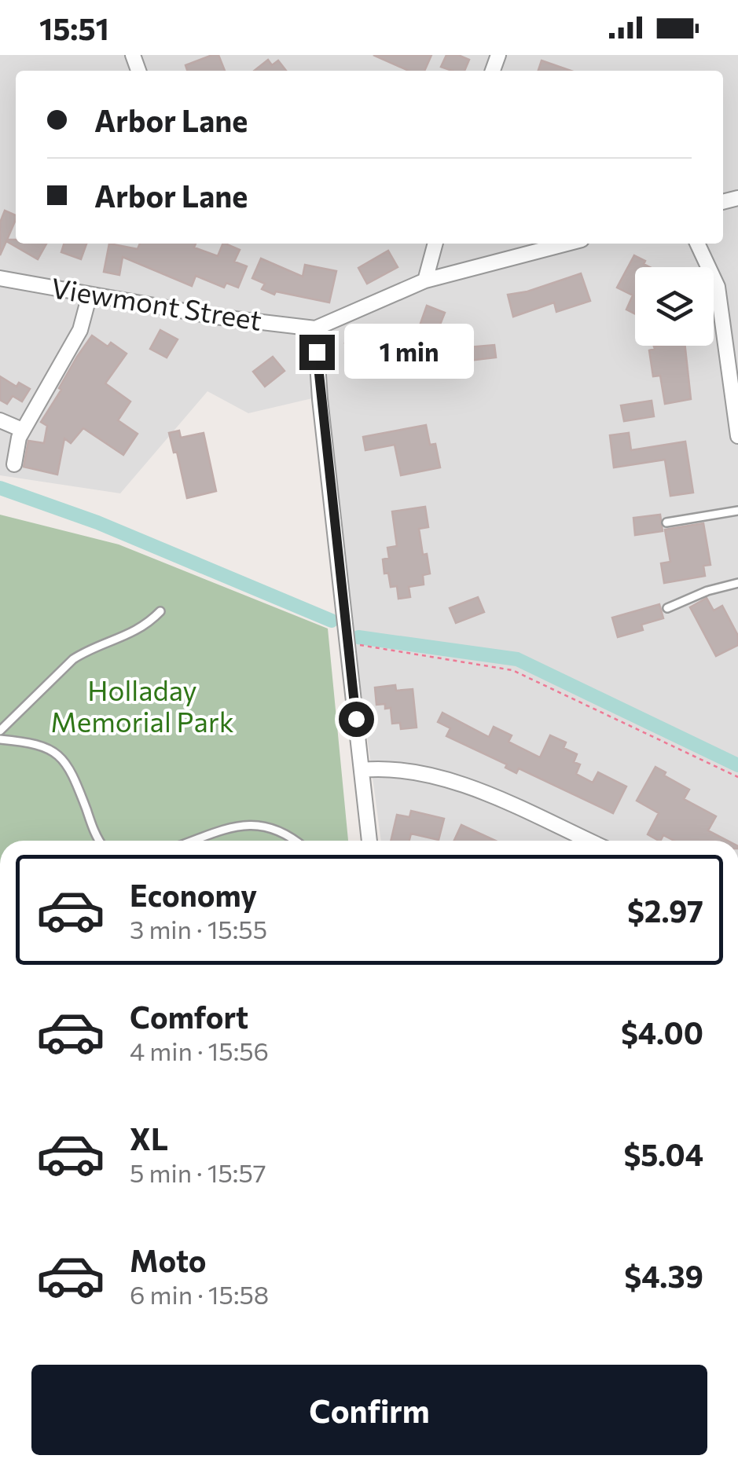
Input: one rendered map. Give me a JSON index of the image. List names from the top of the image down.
{
  "streets": {
    "street": ["Viewmont Street"]
  },
  "parks": ["Holladay Memorial Park"],
  "page": {
    "status": "15:51",
    "banner": ["Arbor Lane", "Arbor Lane"],
    "bubble": "1 min",
    "list": [
      {
        "name": "Economy",
        "note": "3 min · 15:55",
        "value": "$2.97"
      },
      {
        "name": "Comfort",
        "note": "4 min · 15:56",
        "value": "$4.00"
      },
      {
        "name": "XL",
        "note": "5 min · 15:57",
        "value": "$5.04"
      },
      {
        "name": "Moto",
        "note": "6 min · 15:58",
        "value": "$4.39"
      }
    ],
    "buttons": "Confirm"
  }
}
